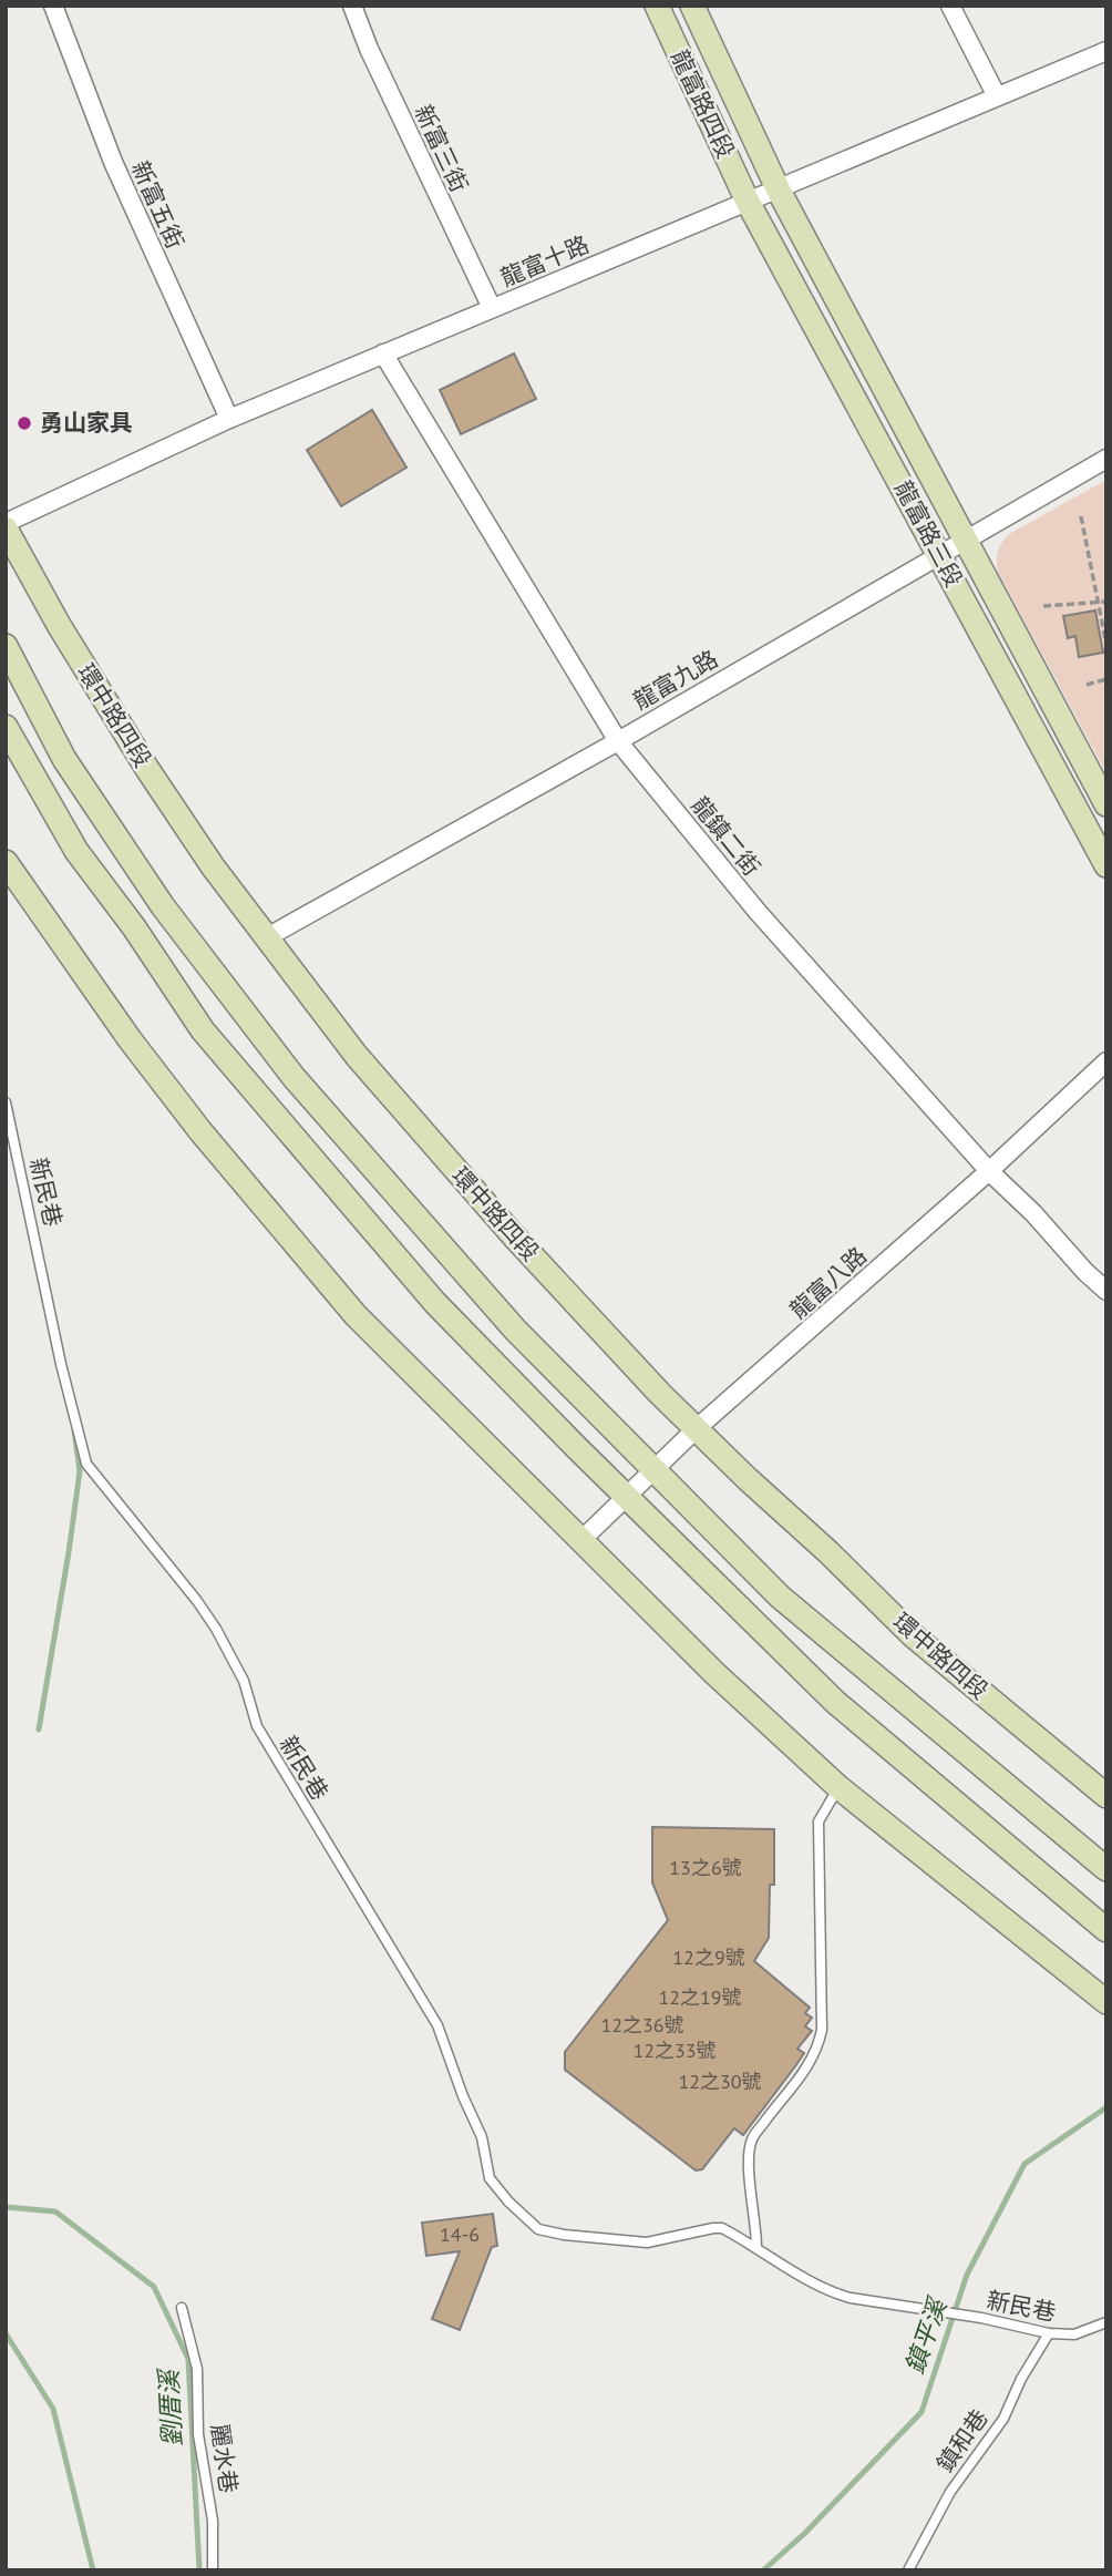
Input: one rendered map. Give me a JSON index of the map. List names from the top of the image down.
{
  "streets": {
    "street": [
      "龍富路四段",
      "新富三街",
      "新富五街",
      "龍富十路",
      "龍富路三段",
      "龍富九路",
      "環中路四段",
      "龍鎮二街",
      "龍富八路"
    ],
    "lane": ["新民巷", "鎮和巷", "麗水巷"]
  },
  "crossings": [
    ["龍富路四段", "龍富十路"],
    ["龍富路四段", "龍富路三段"],
    ["新富三街", "龍富十路"],
    ["新富五街", "龍富十路"],
    ["龍富十路", "龍富路三段"],
    ["龍富十路", "環中路四段"],
    ["龍富十路", "龍鎮二街"],
    ["龍富路三段", "龍富九路"],
    ["龍富九路", "環中路四段"],
    ["龍富九路", "龍鎮二街"],
    ["環中路四段", "龍富八路"],
    ["龍鎮二街", "龍富八路"],
    ["新民巷", "鎮和巷"]
  ],
  "water": ["鎮平溪", "劉厝溪"],
  "places": ["勇山家具"],
  "house_numbers": [
    "13之6號",
    "12之9號",
    "12之19號",
    "12之36號",
    "12之33號",
    "12之30號",
    "14-6"
  ]
}
